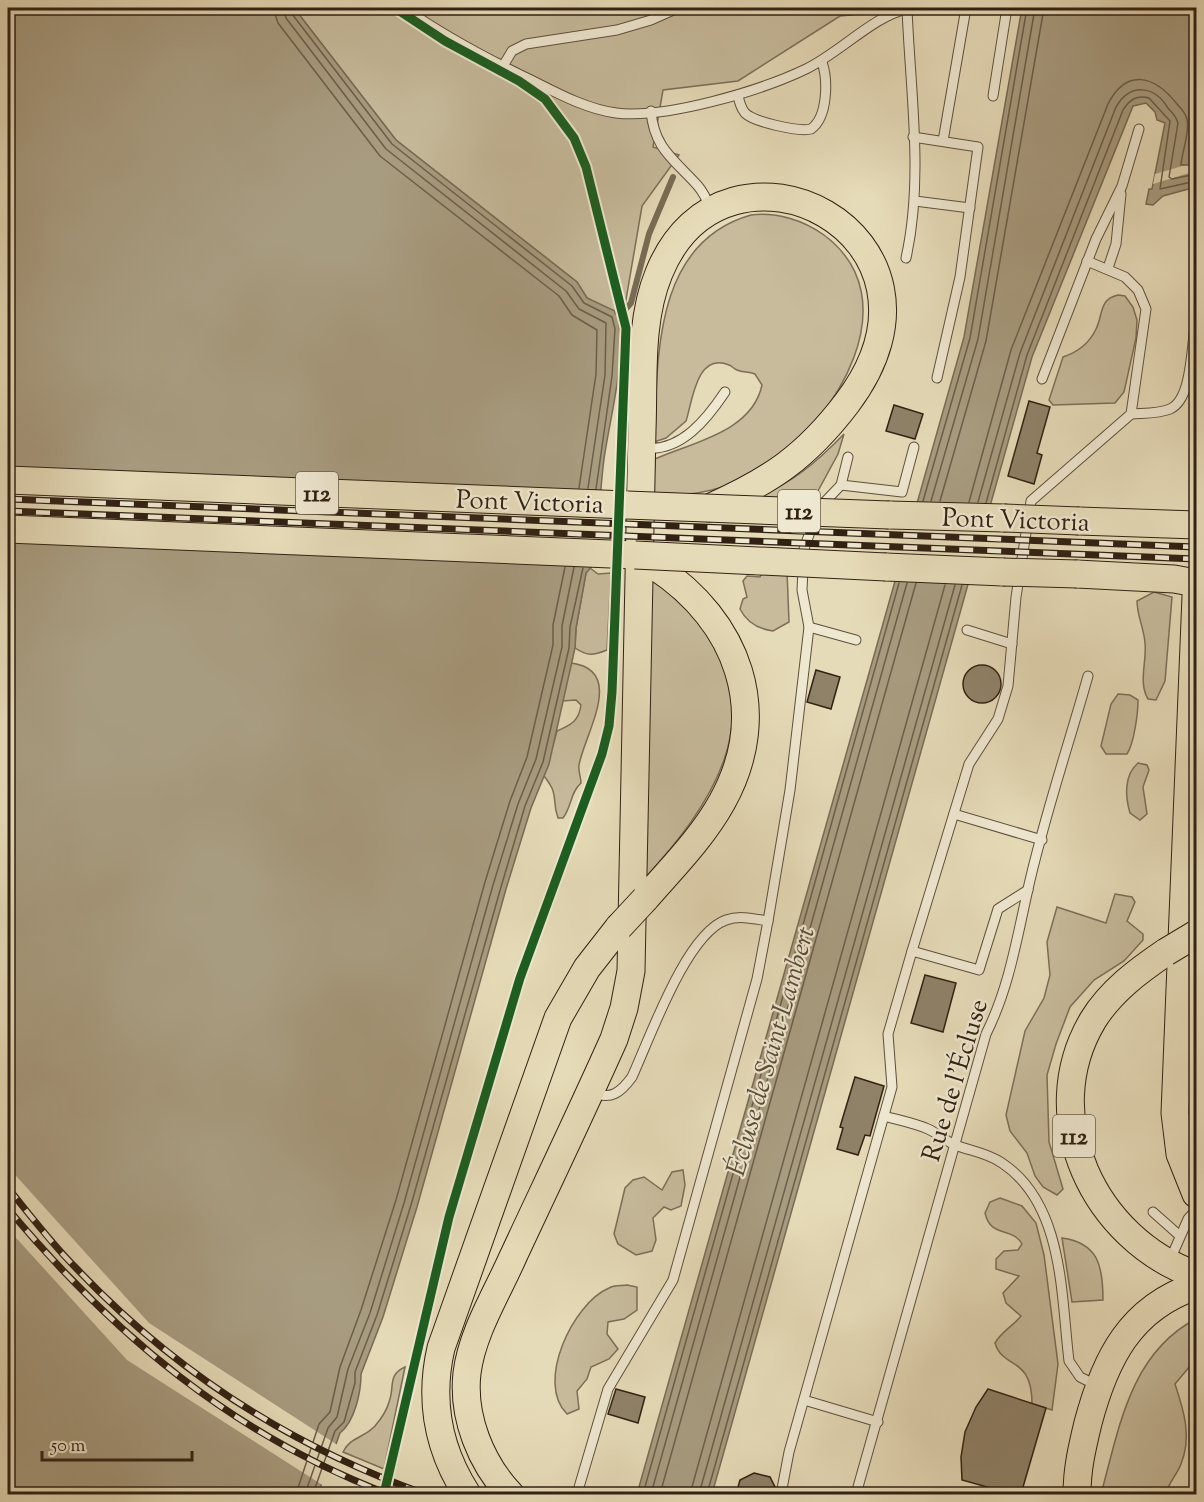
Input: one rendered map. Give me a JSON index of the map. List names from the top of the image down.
{
  "streets": {
    "main road": ["112", "Pont Victoria"],
    "lane": ["Rue de l'Écluse"]
  },
  "crossings": [
    ["112", "Pont Victoria"]
  ],
  "water": ["Écluse de Saint-Lambert"],
  "scale_bar": "50 m"
}
